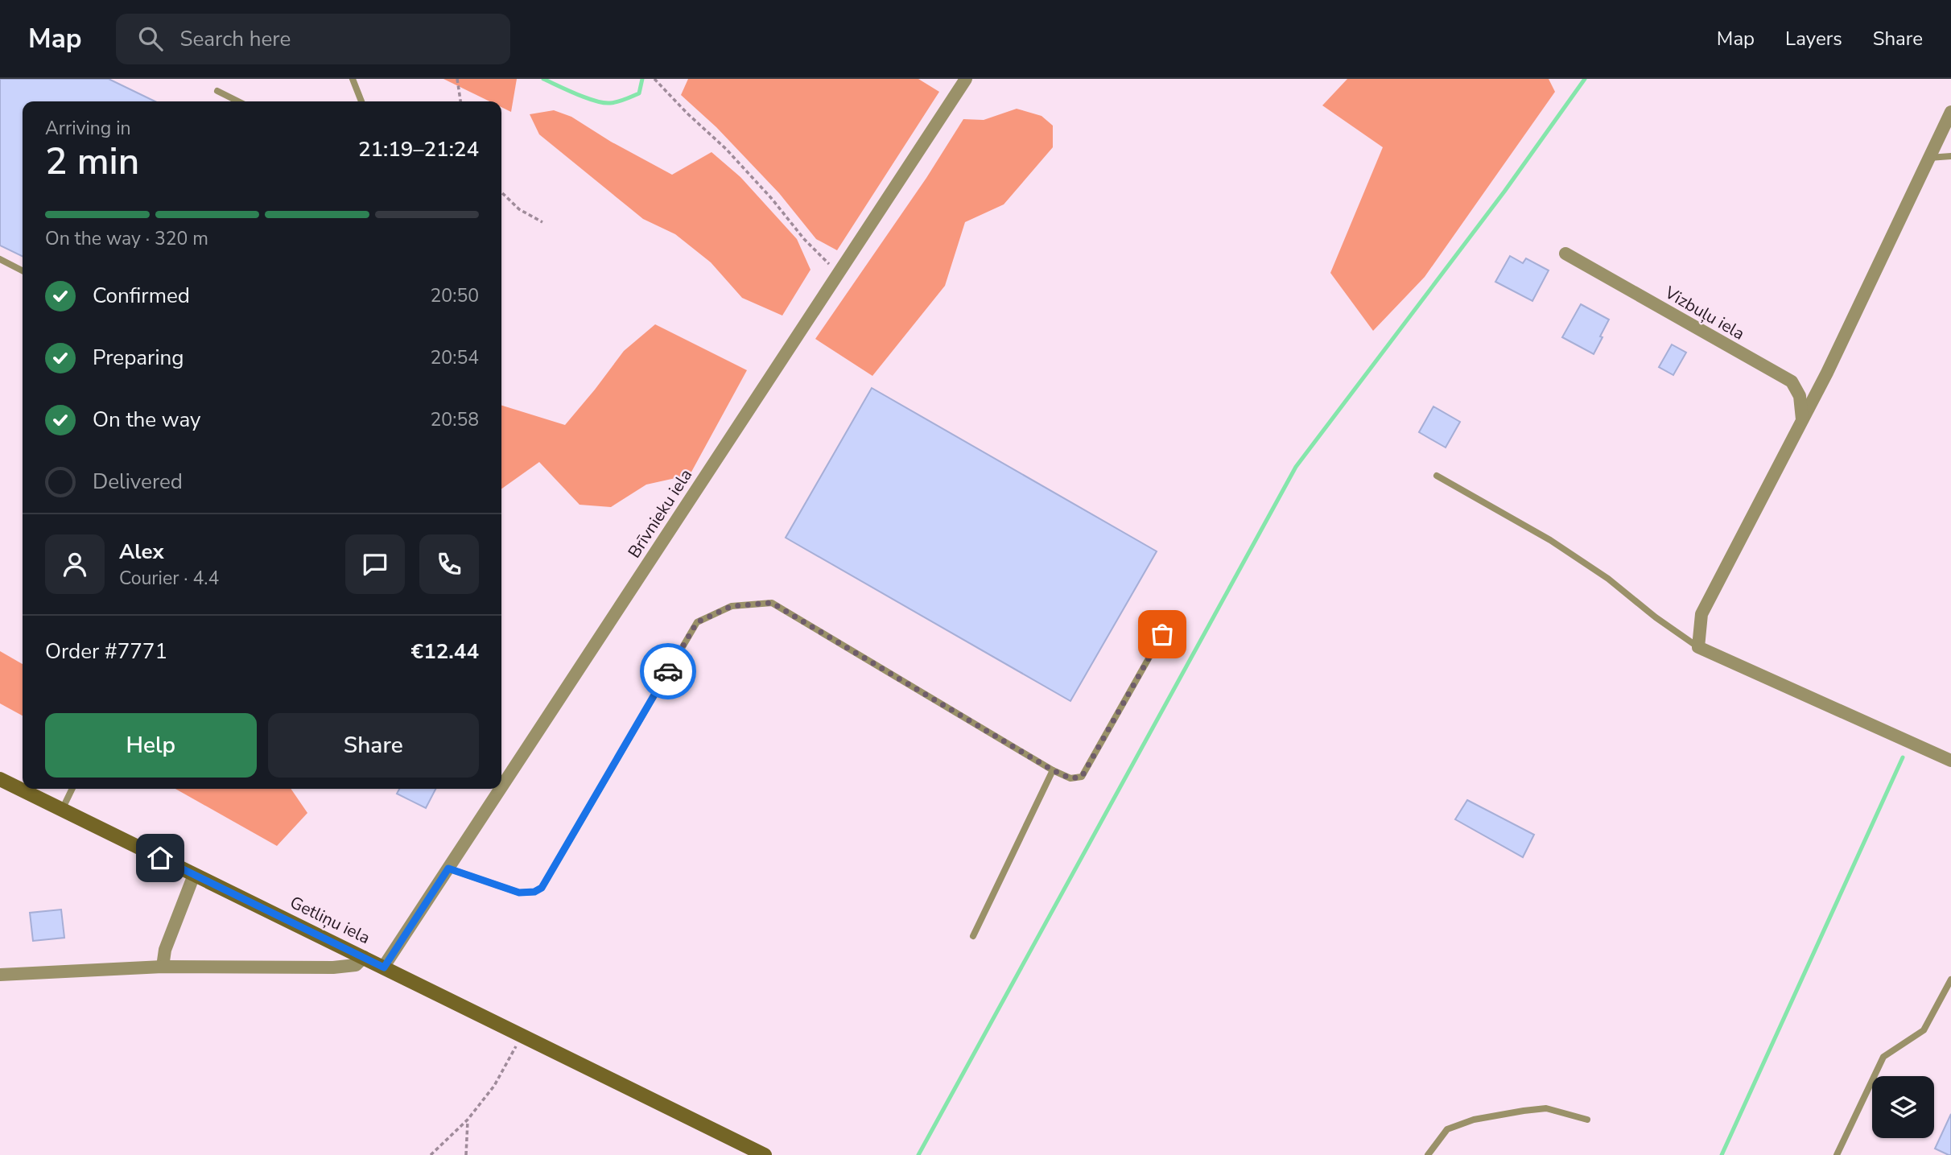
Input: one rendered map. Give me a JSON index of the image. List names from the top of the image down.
{
  "streets": {
    "street": ["Vizbuļu iela", "Brīvnieku iela", "Getliņu iela"]
  },
  "crossings": [
    ["Brīvnieku iela", "Getliņu iela"]
  ],
  "page": {
    "header": "Map",
    "search": "Search here",
    "nav": ["Map", "Layers", "Share"],
    "heading": ["2 min", "Arriving in", "21:19–21:24"],
    "panel": [
      "Alex",
      "Courier · 4.4",
      "Order #7771",
      "€12.44"
    ],
    "bar": "On the way · 320 m",
    "list": [
      ["Confirmed", "20:50"],
      ["Preparing", "20:54"],
      ["On the way", "20:58"],
      "Delivered"
    ],
    "buttons": ["Help", "Share"]
  }
}
